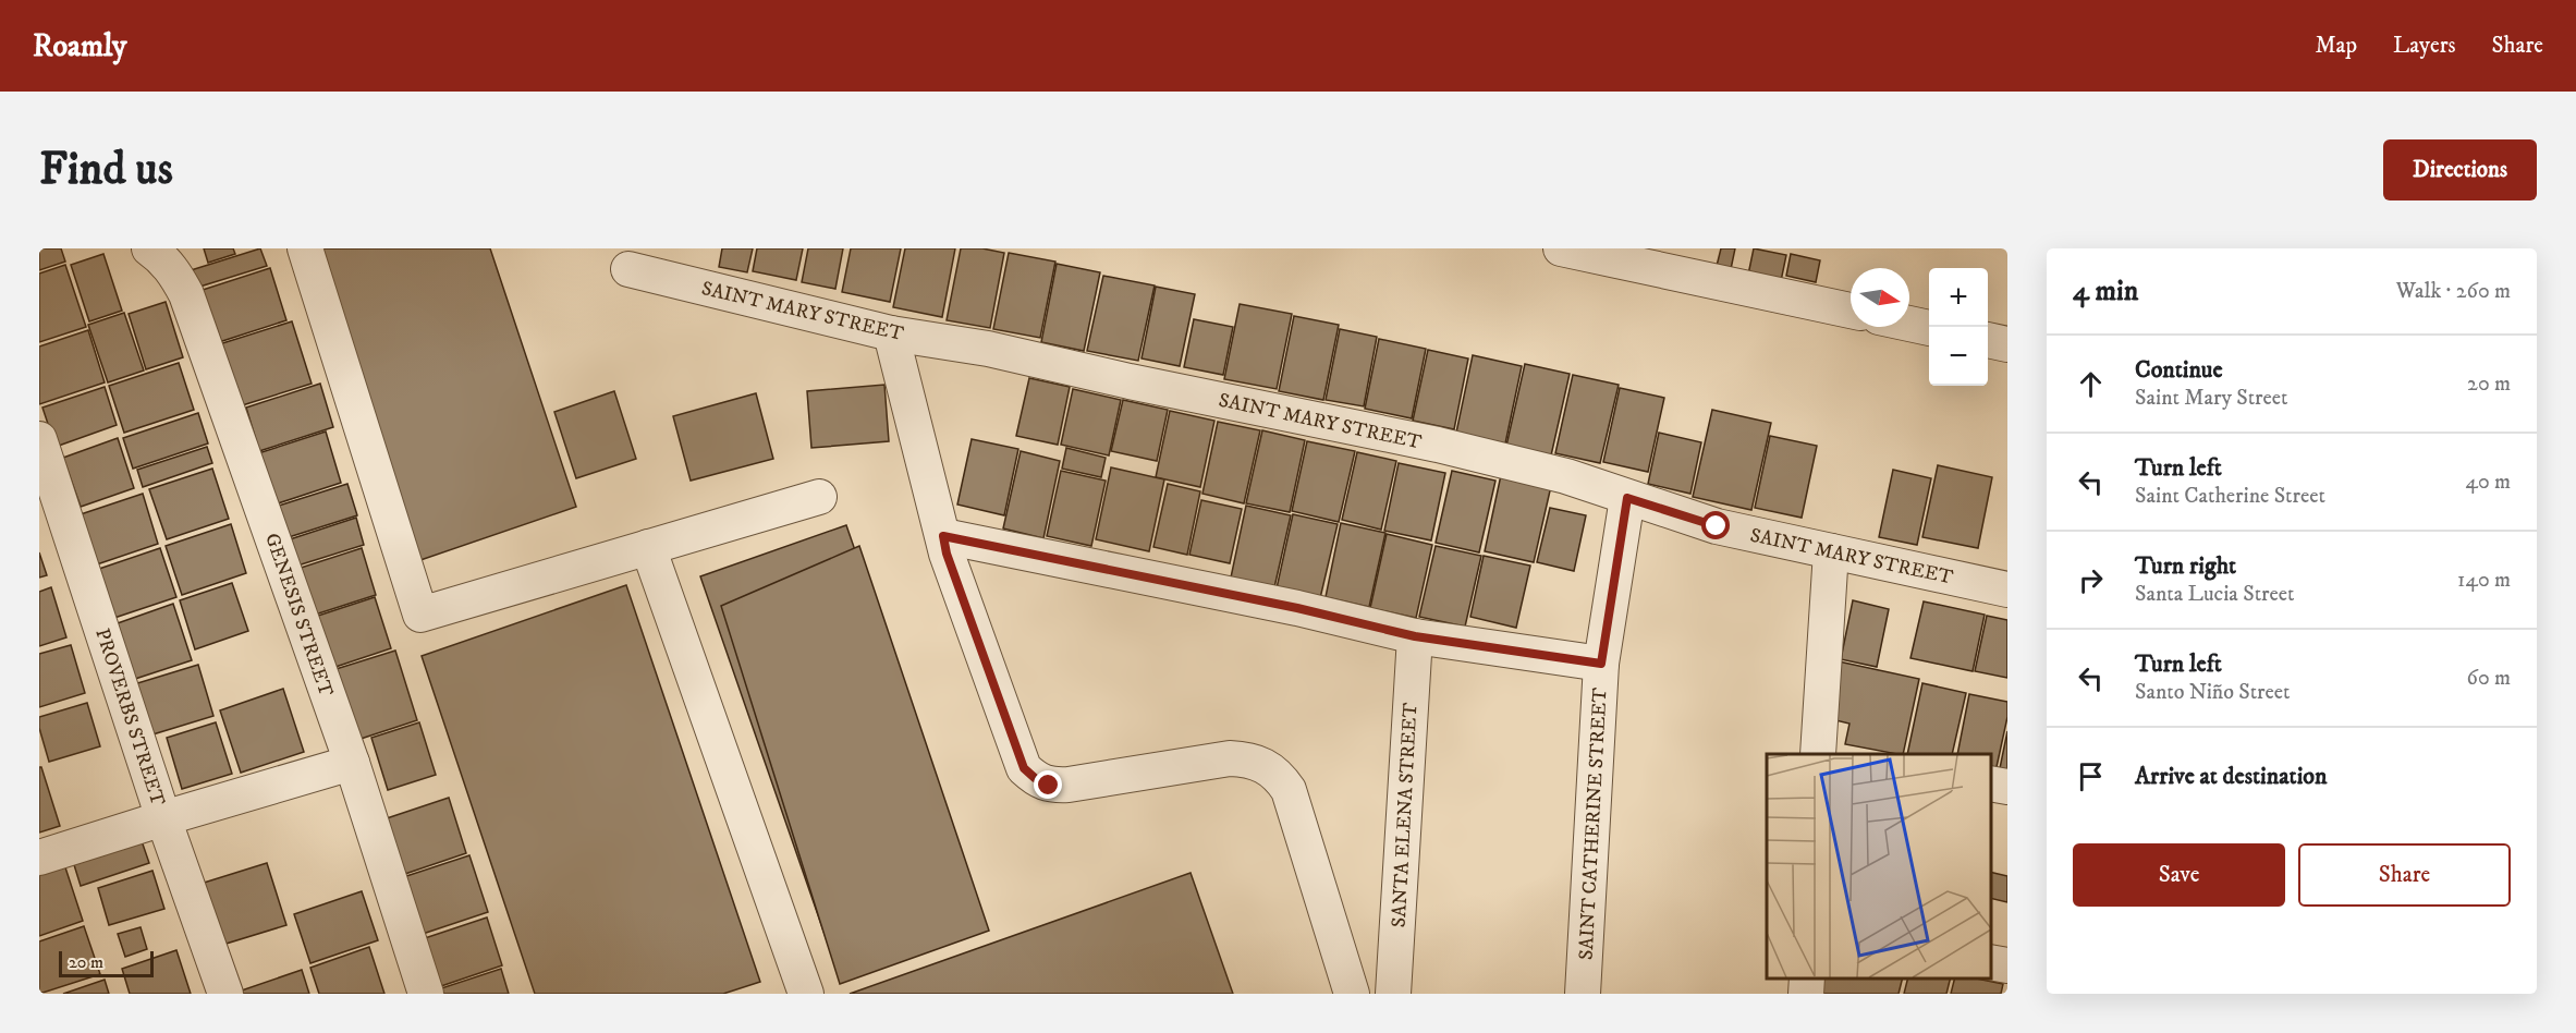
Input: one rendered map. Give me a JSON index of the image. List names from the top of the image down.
{
  "streets": {
    "street": [
      "SAINT MARY STREET",
      "GENESIS STREET",
      "PROVERBS STREET",
      "SANTA ELENA STREET",
      "SAINT CATHERINE STREET"
    ]
  },
  "crossings": [
    ["SAINT MARY STREET", "SAINT CATHERINE STREET"]
  ],
  "scale_bar": "20 m",
  "north": "right",
  "page": {
    "header": "Roamly",
    "nav": ["Map", "Layers", "Share"],
    "buttons": [
      "Directions",
      ["Save", "Share"]
    ],
    "title": "Find us",
    "heading": ["4 min", "Walk · 260 m"],
    "map_buttons": ["+", "−"],
    "list": [
      ["Continue", "Saint Mary Street", "20 m"],
      ["Turn left", "Saint Catherine Street", "40 m"],
      ["Turn right", "Santa Lucia Street", "140 m"],
      ["Turn left", "Santo Niño Street", "60 m"],
      "Arrive at destination"
    ],
    "scale": "20 m"
  }
}
